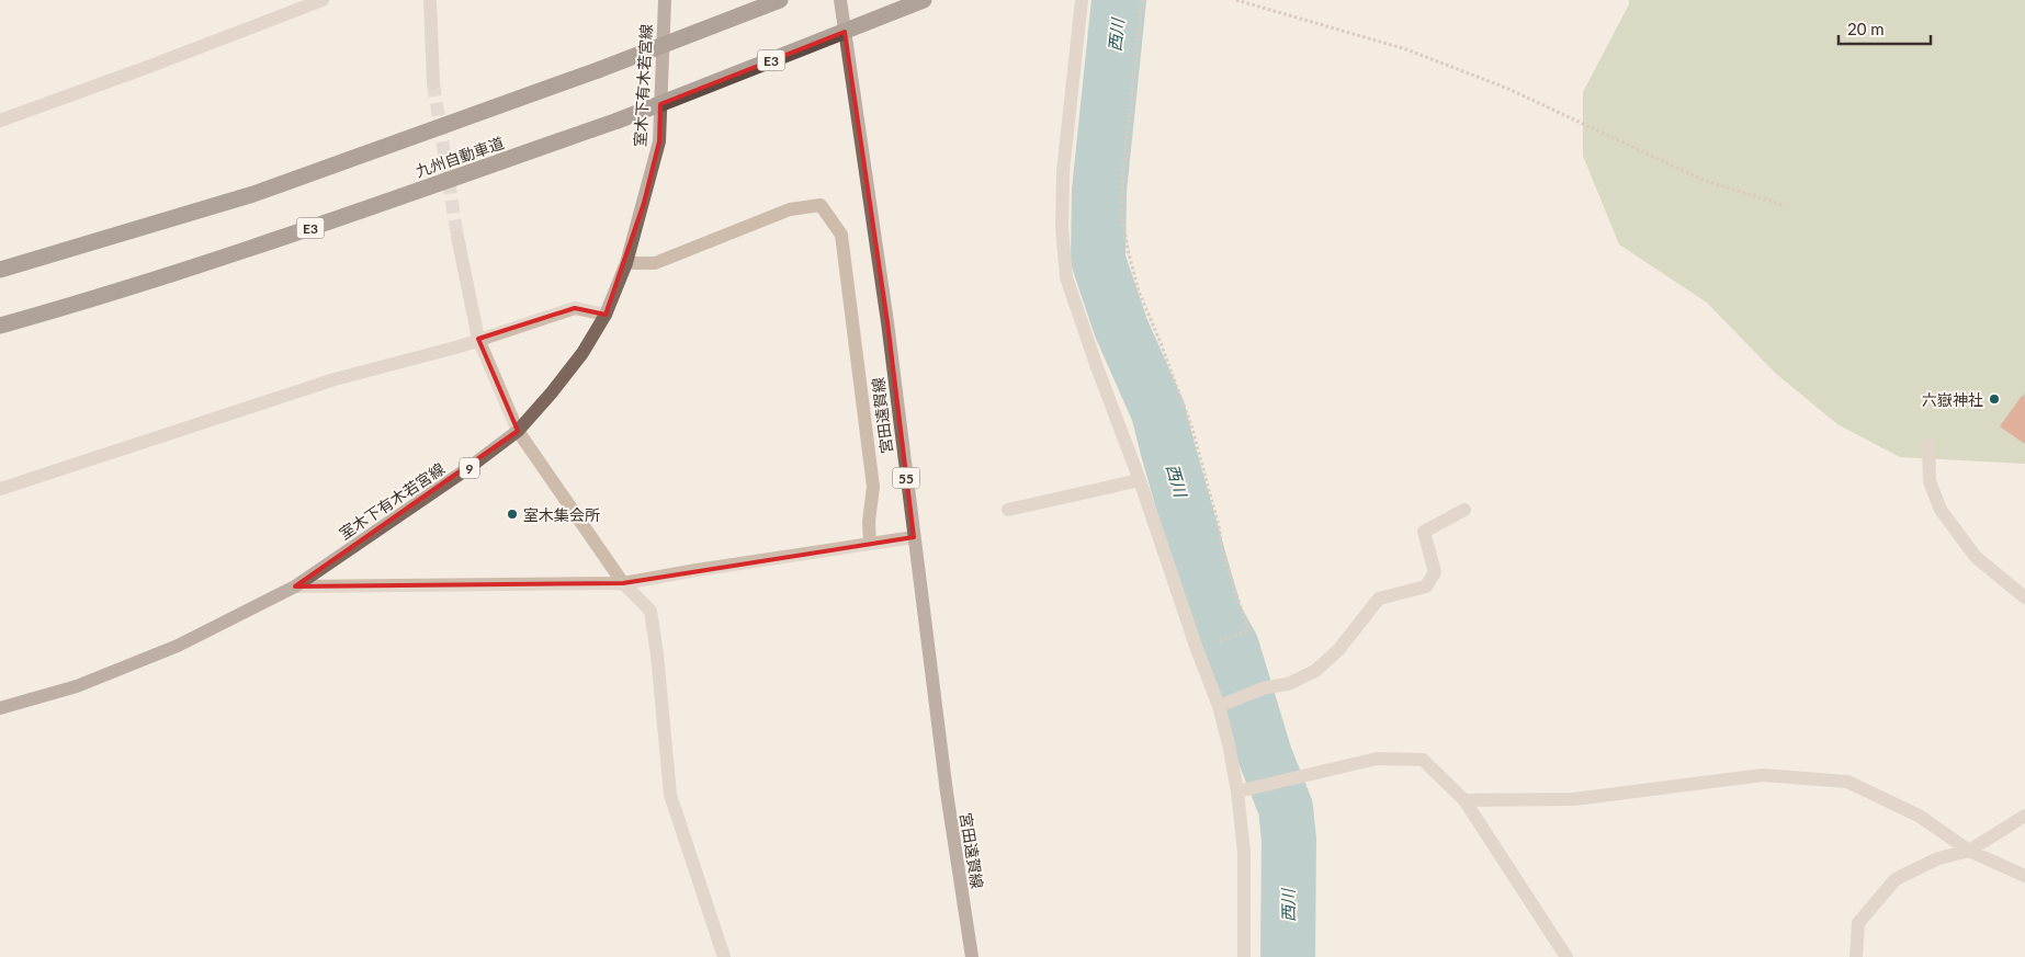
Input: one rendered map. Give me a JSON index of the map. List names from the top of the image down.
{
  "streets": {
    "highway": ["E3", "九州自動車道"],
    "main road": [
      "室木下有木若宮線",
      "宮田遠賀線",
      "9",
      "55"
    ]
  },
  "water": ["西川"],
  "places": ["六嶽神社", "室木集会所"],
  "scale_bar": "20 m"
}
